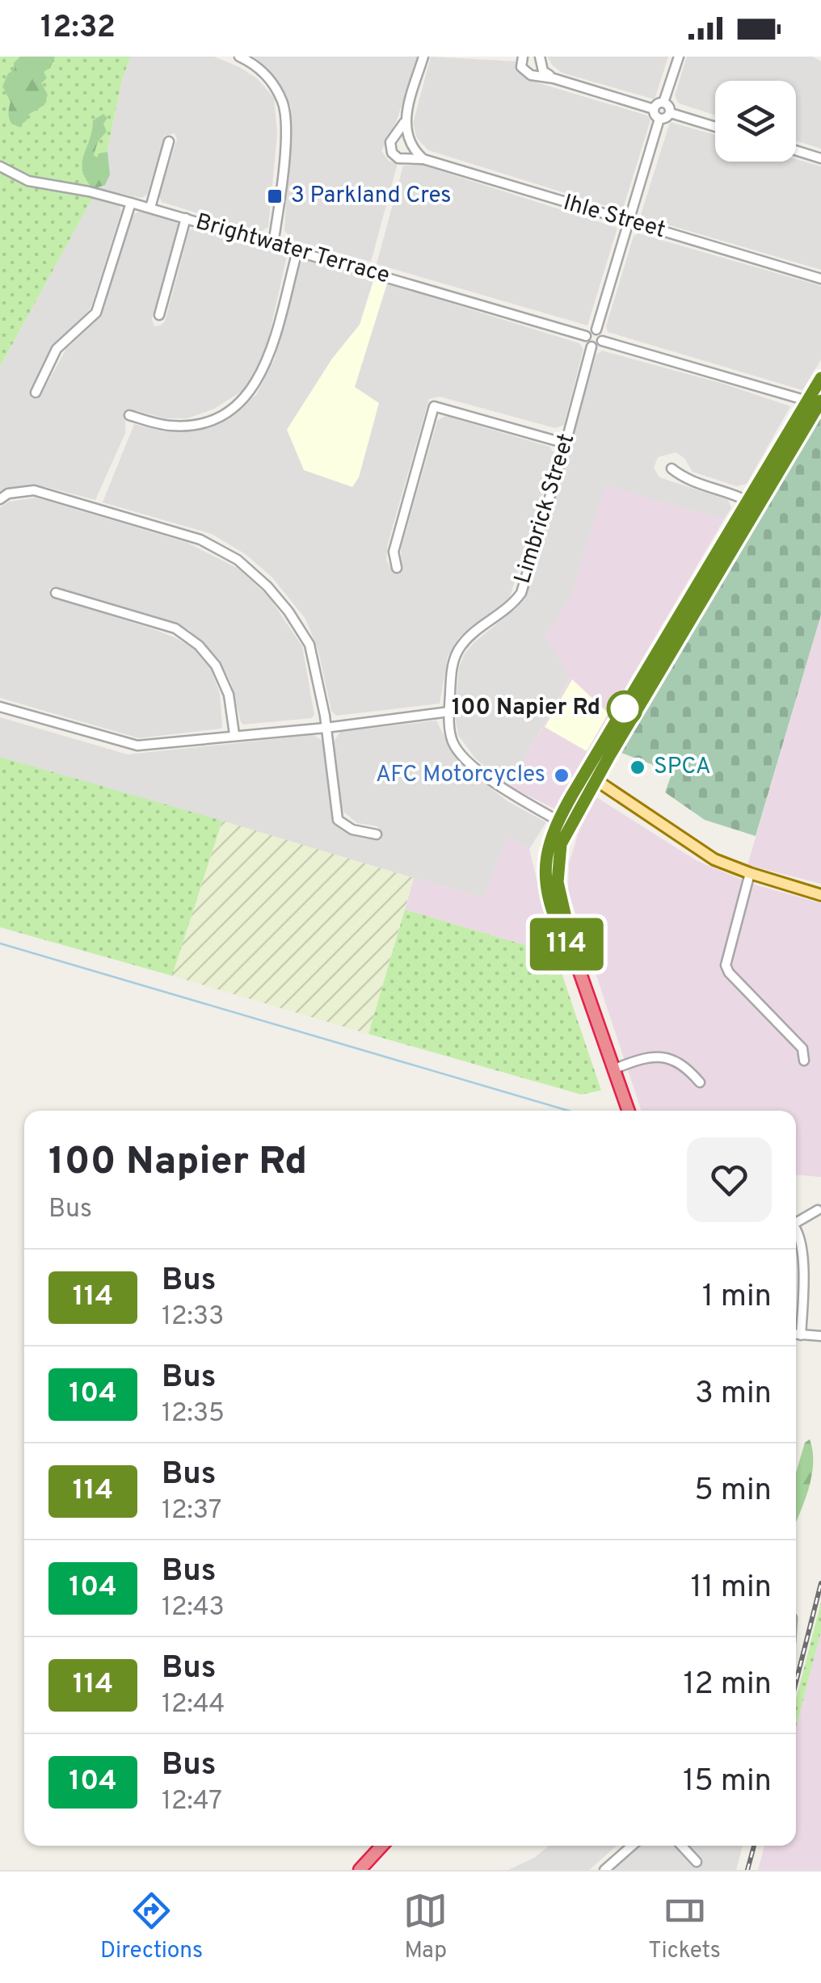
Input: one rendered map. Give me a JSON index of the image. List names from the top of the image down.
{
  "streets": {
    "street": ["Ihle Street", "Brightwater Terrace", "Limbrick Street"]
  },
  "crossings": [
    ["Brightwater Terrace", "Limbrick Street"]
  ],
  "places": {
    "transit": ["3 Parkland Cres"],
    "other": ["100 Napier Rd", "SPCA", "AFC Motorcycles"]
  },
  "lines": ["bus line 114"],
  "page": {
    "status": "12:32",
    "on_map": "114",
    "heading": ["100 Napier Rd", "Bus"],
    "list": [
      {
        "mark": "114",
        "name": "Bus",
        "note": "12:33",
        "value": "1 min"
      },
      {
        "mark": "104",
        "name": "Bus",
        "note": "12:35",
        "value": "3 min"
      },
      {
        "mark": "114",
        "name": "Bus",
        "note": "12:37",
        "value": "5 min"
      },
      {
        "mark": "104",
        "name": "Bus",
        "note": "12:43",
        "value": "11 min"
      },
      {
        "mark": "114",
        "name": "Bus",
        "note": "12:44",
        "value": "12 min"
      },
      {
        "mark": "104",
        "name": "Bus",
        "note": "12:47",
        "value": "15 min"
      }
    ],
    "tabs": ["Directions", "Map", "Tickets"]
  }
}
